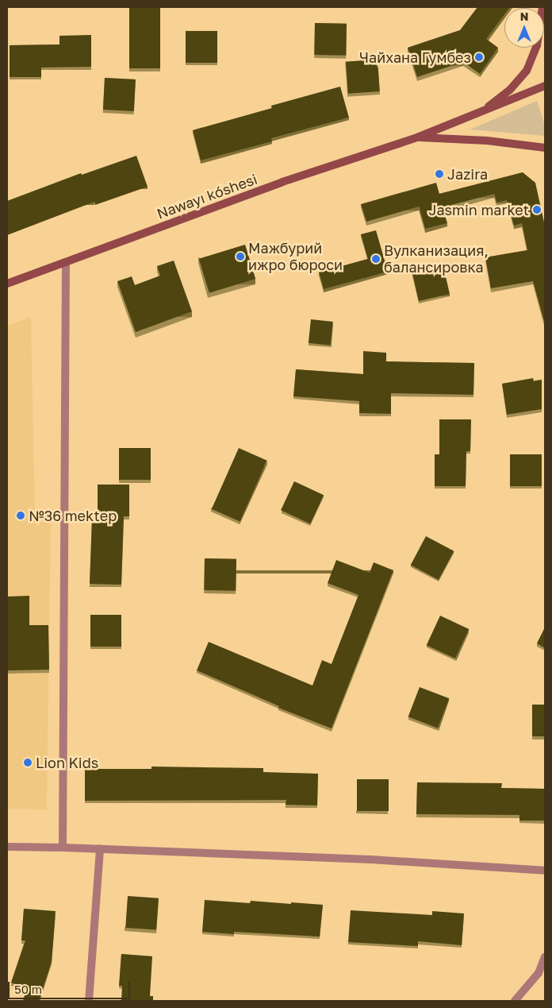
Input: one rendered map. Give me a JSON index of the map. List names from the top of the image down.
{
  "streets": {
    "main road": ["Nawayı kóshesi"]
  },
  "places": [
    "Чайхана Гумбез",
    "Jazira",
    "Jasmin market",
    "Мажбурий ижро бюроси",
    "Вулканизация, балансировка",
    "№36 mektep",
    "Lion Kids"
  ],
  "scale_bar": "50 m",
  "north": "top"
}
